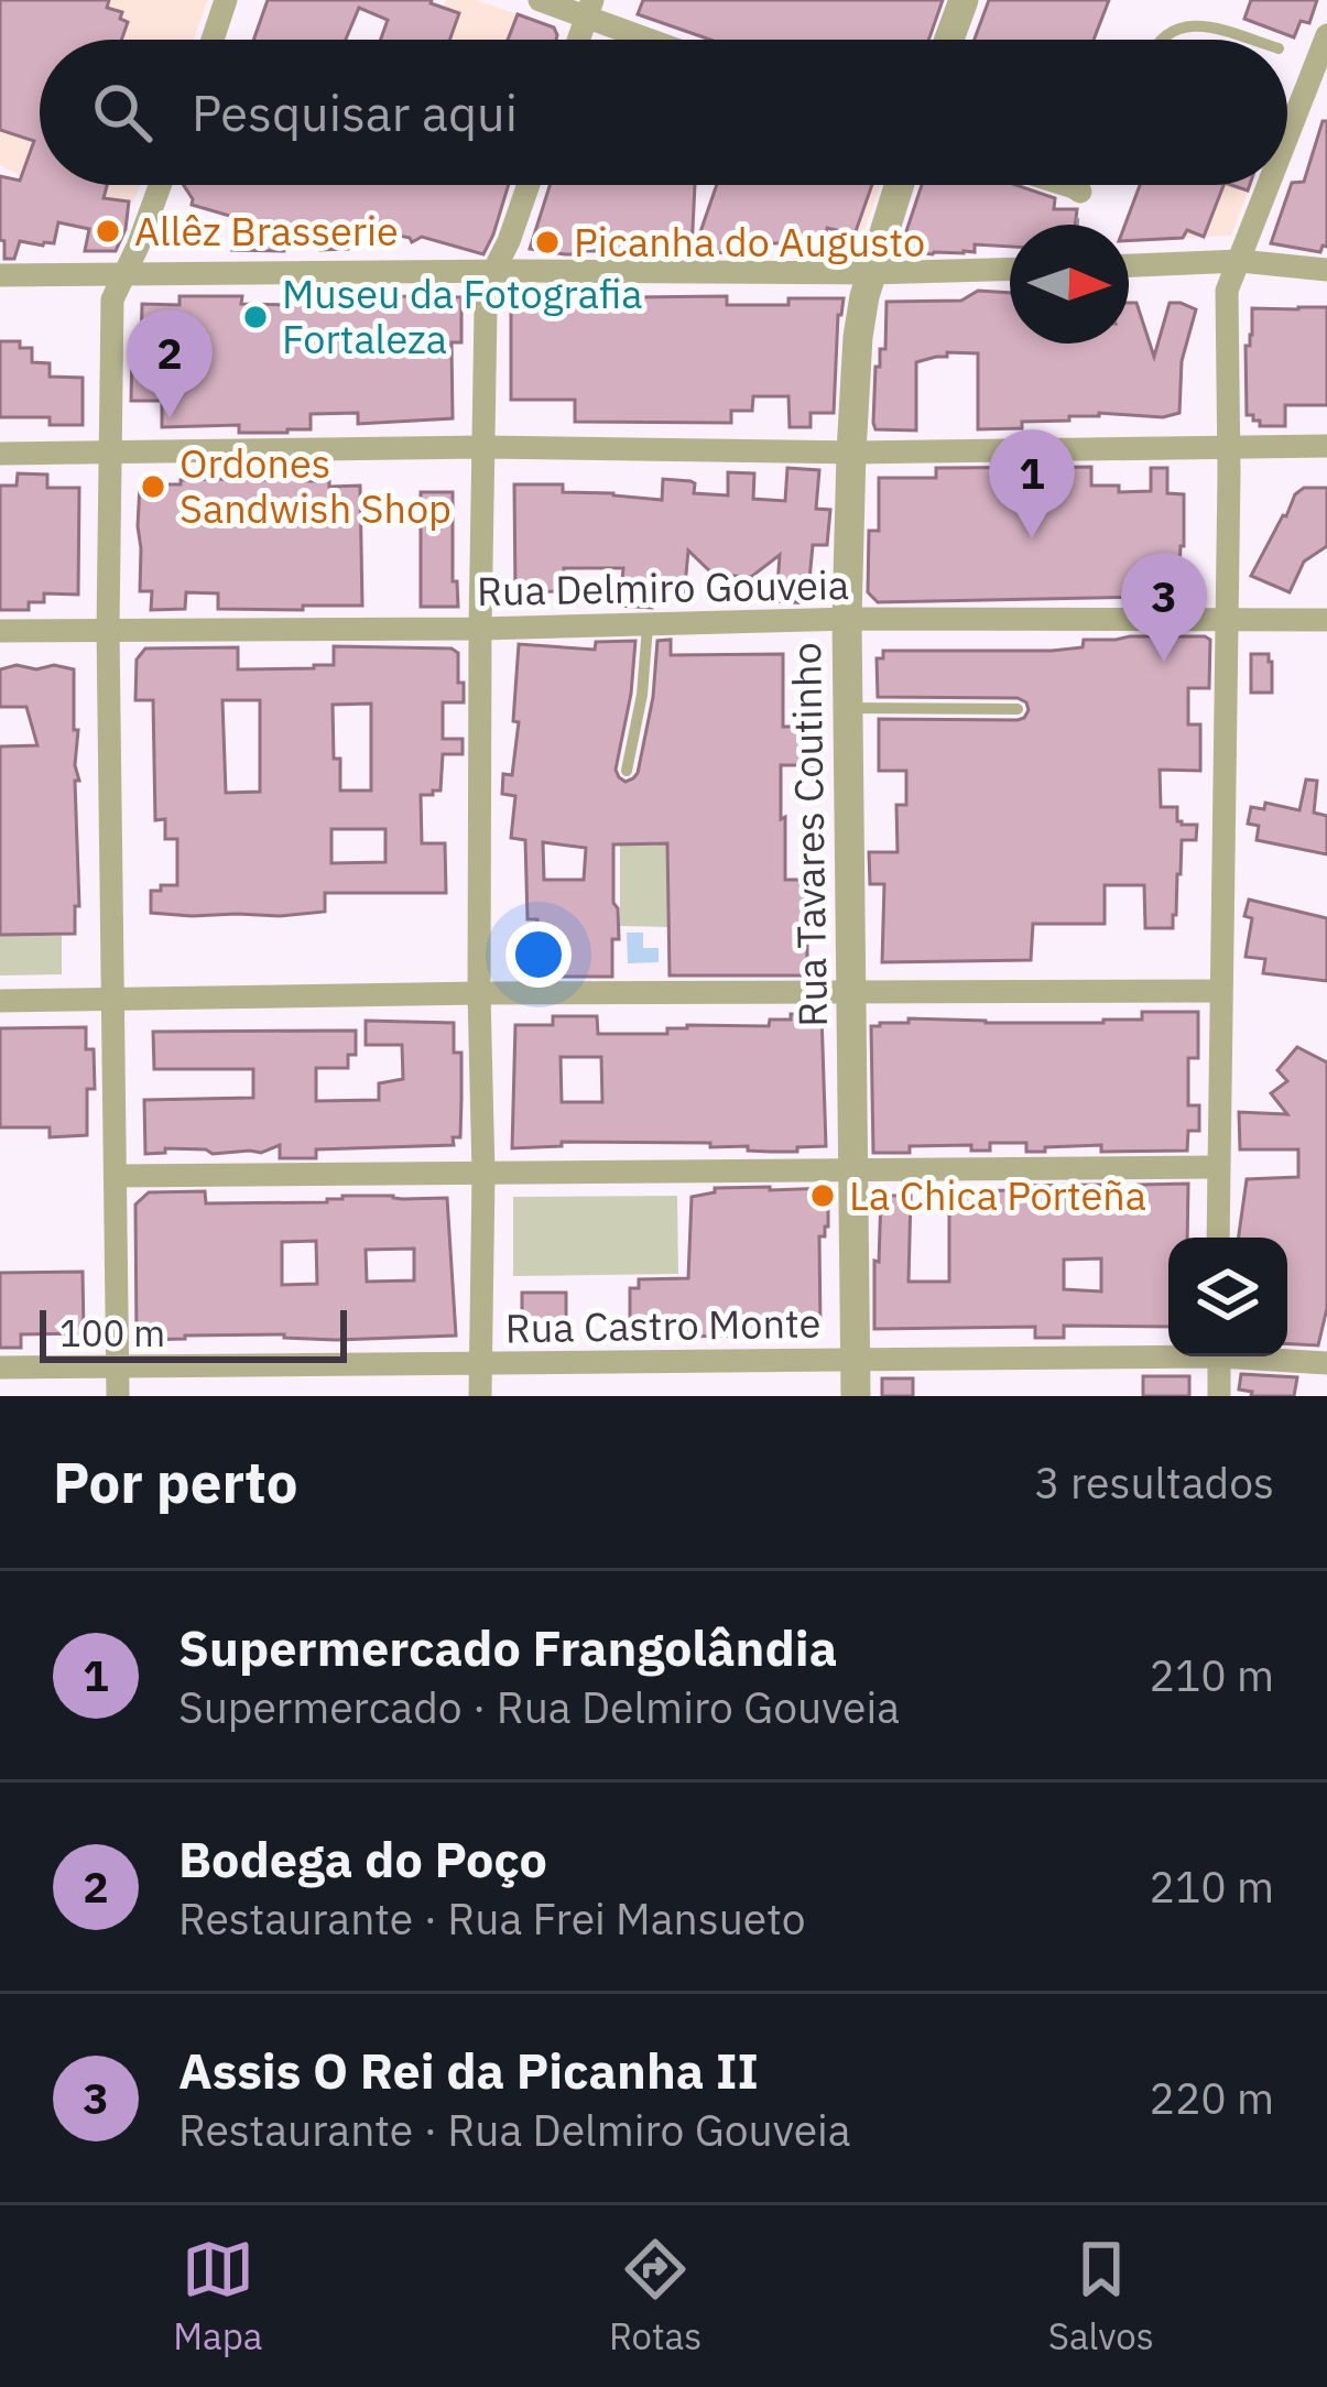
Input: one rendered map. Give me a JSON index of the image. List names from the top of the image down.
{
  "streets": {
    "street": ["Rua Delmiro Gouveia", "Rua Tavares Coutinho", "Rua Castro Monte"]
  },
  "crossings": [
    ["Rua Delmiro Gouveia", "Rua Tavares Coutinho"],
    ["Rua Tavares Coutinho", "Rua Castro Monte"]
  ],
  "places": [
    "Allêz Brasserie",
    "Picanha do Augusto",
    "Museu da Fotografia Fortaleza",
    "Ordones Sandwish Shop",
    "La Chica Porteña"
  ],
  "scale_bar": "100 m",
  "north": "right",
  "page": {
    "search": "Pesquisar aqui",
    "pins": ["2", "1", "3"],
    "scale": "100 m",
    "heading": ["Por perto", "3 resultados"],
    "list": [
      {
        "mark": "1",
        "name": "Supermercado Frangolândia",
        "note": "Supermercado · Rua Delmiro Gouveia",
        "value": "210 m"
      },
      {
        "mark": "2",
        "name": "Bodega do Poço",
        "note": "Restaurante · Rua Frei Mansueto",
        "value": "210 m"
      },
      {
        "mark": "3",
        "name": "Assis O Rei da Picanha II",
        "note": "Restaurante · Rua Delmiro Gouveia",
        "value": "220 m"
      }
    ],
    "nav": ["Mapa", "Rotas", "Salvos"]
  }
}
